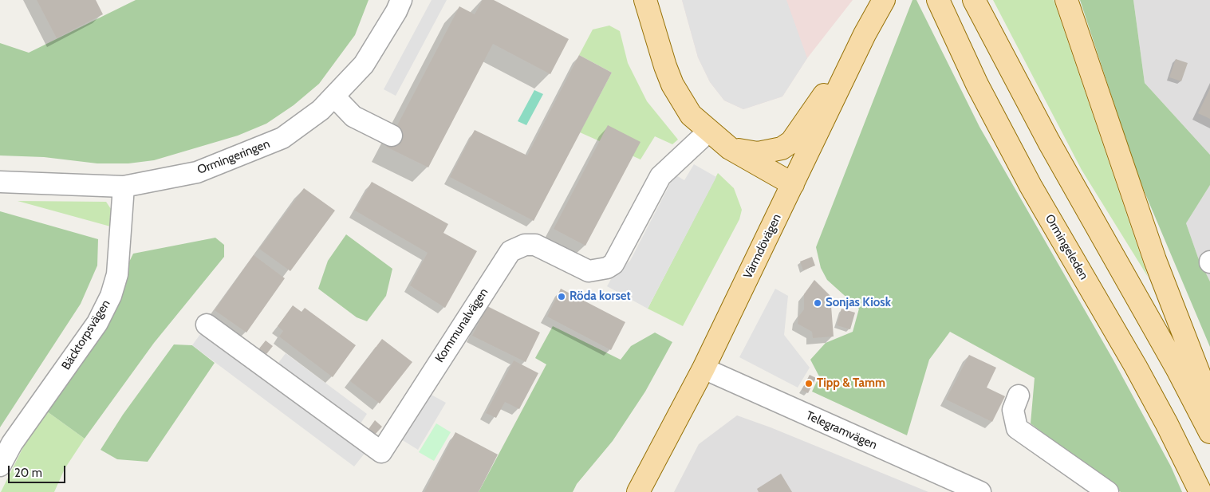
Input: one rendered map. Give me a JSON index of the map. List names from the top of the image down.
{
  "streets": {
    "main road": ["Värmdövägen", "Ormingeleden"],
    "street": [
      "Ormingeringen",
      "Kommunalvägen",
      "Bäcktorpsvägen",
      "Telegramvägen"
    ]
  },
  "crossings": [
    ["Ormingeringen", "Bäcktorpsvägen"],
    ["Värmdövägen", "Telegramvägen"]
  ],
  "places": ["Röda korset", "Sonjas Kiosk", "Tipp & Tamm"],
  "scale_bar": "20 m"
}
